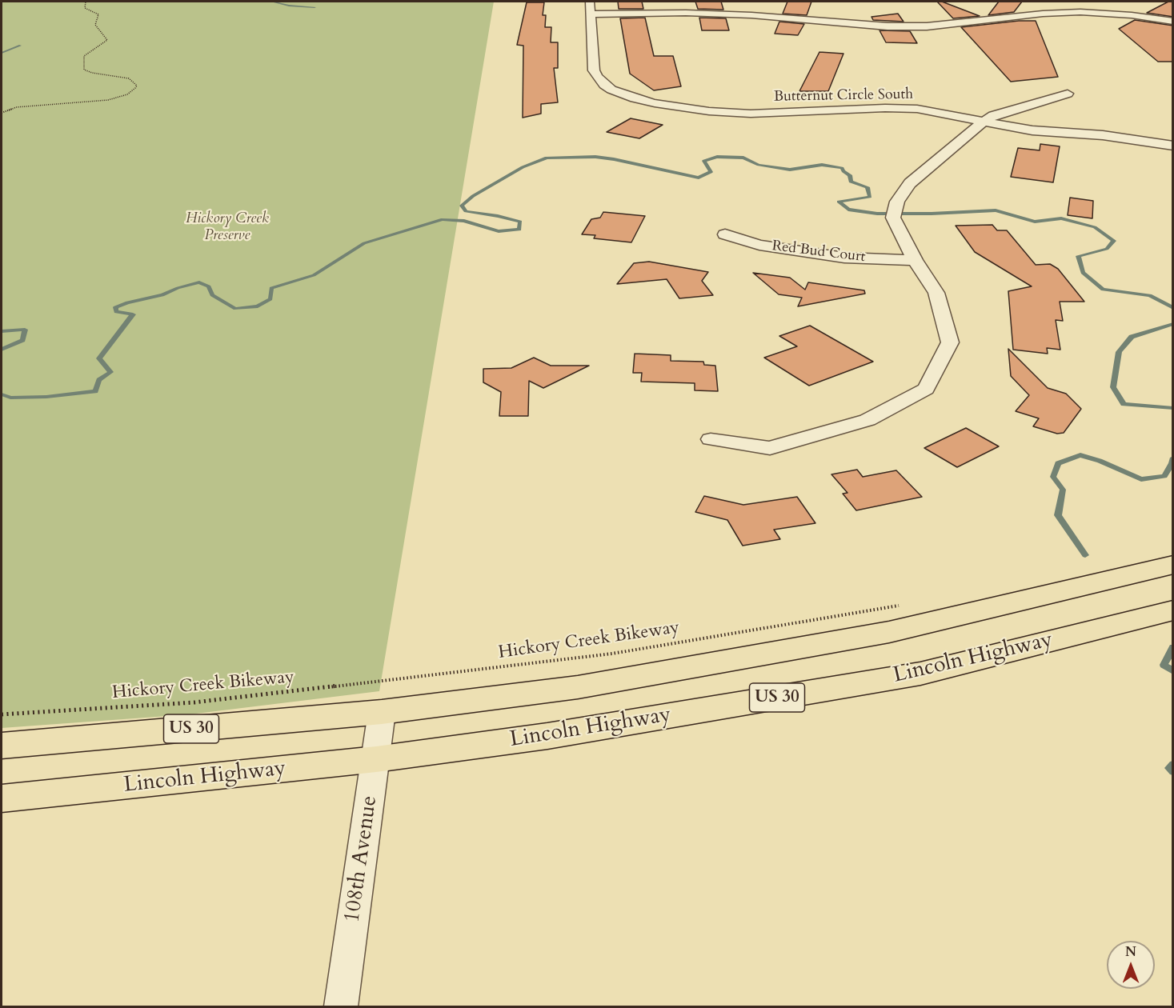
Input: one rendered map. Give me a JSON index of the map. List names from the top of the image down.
{
  "streets": {
    "main road": ["Lincoln Highway", "US 30"],
    "street": ["Butternut Circle South", "Red Bud Court", "108th Avenue"],
    "path": ["Hickory Creek Bikeway"]
  },
  "crossings": [
    ["Lincoln Highway", "108th Avenue"],
    ["US 30", "108th Avenue"]
  ],
  "parks": ["Hickory Creek Preserve"],
  "north": "top"
}
